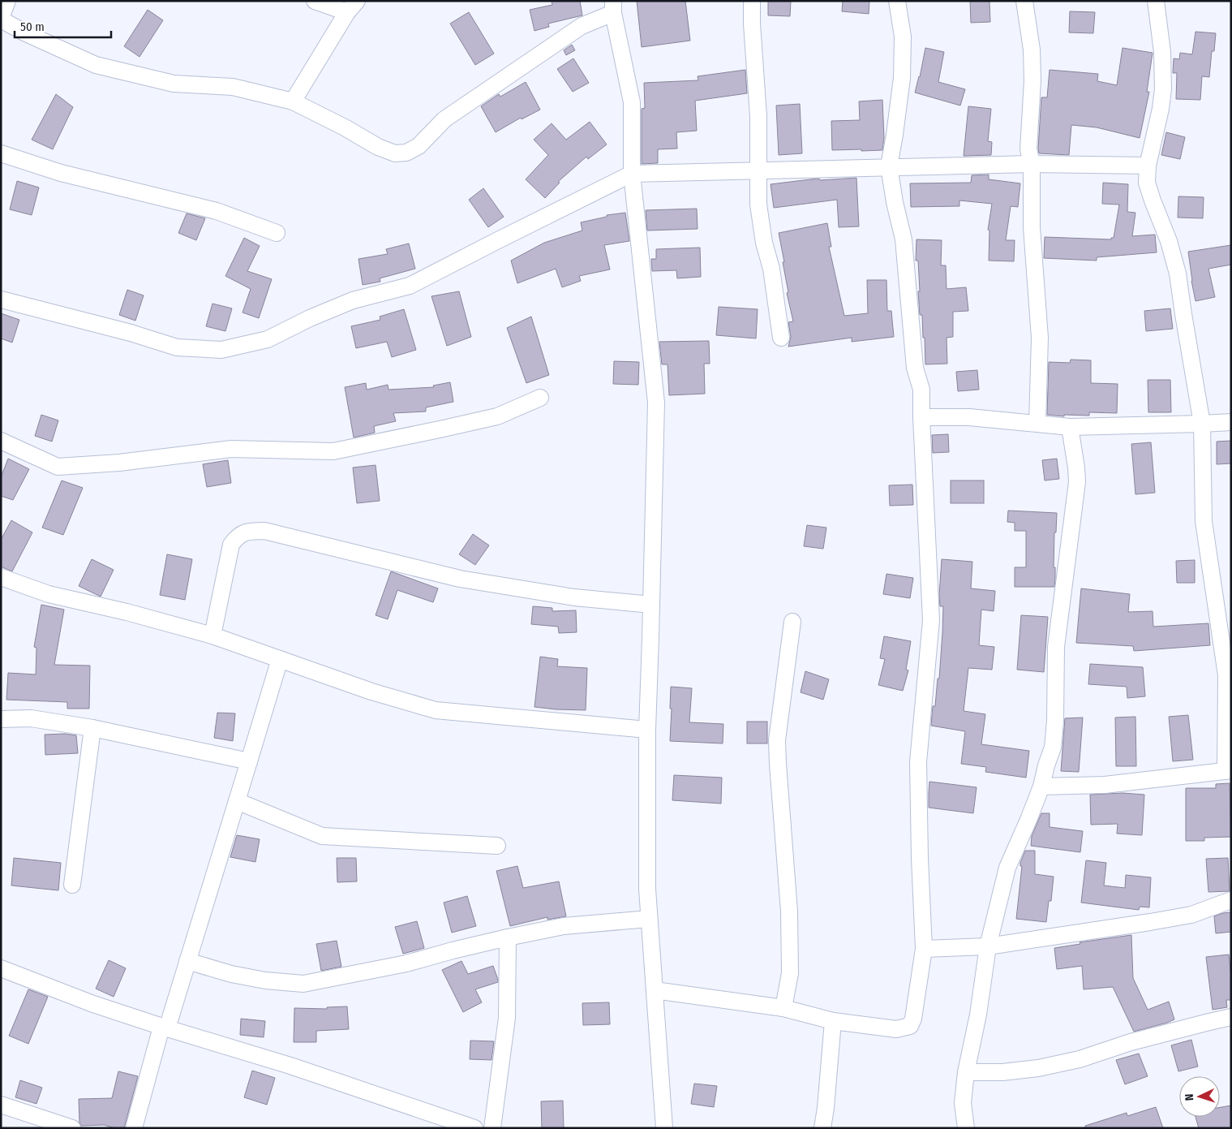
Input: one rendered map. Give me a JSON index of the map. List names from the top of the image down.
{
  "scale_bar": "50 m",
  "north": "left"
}
